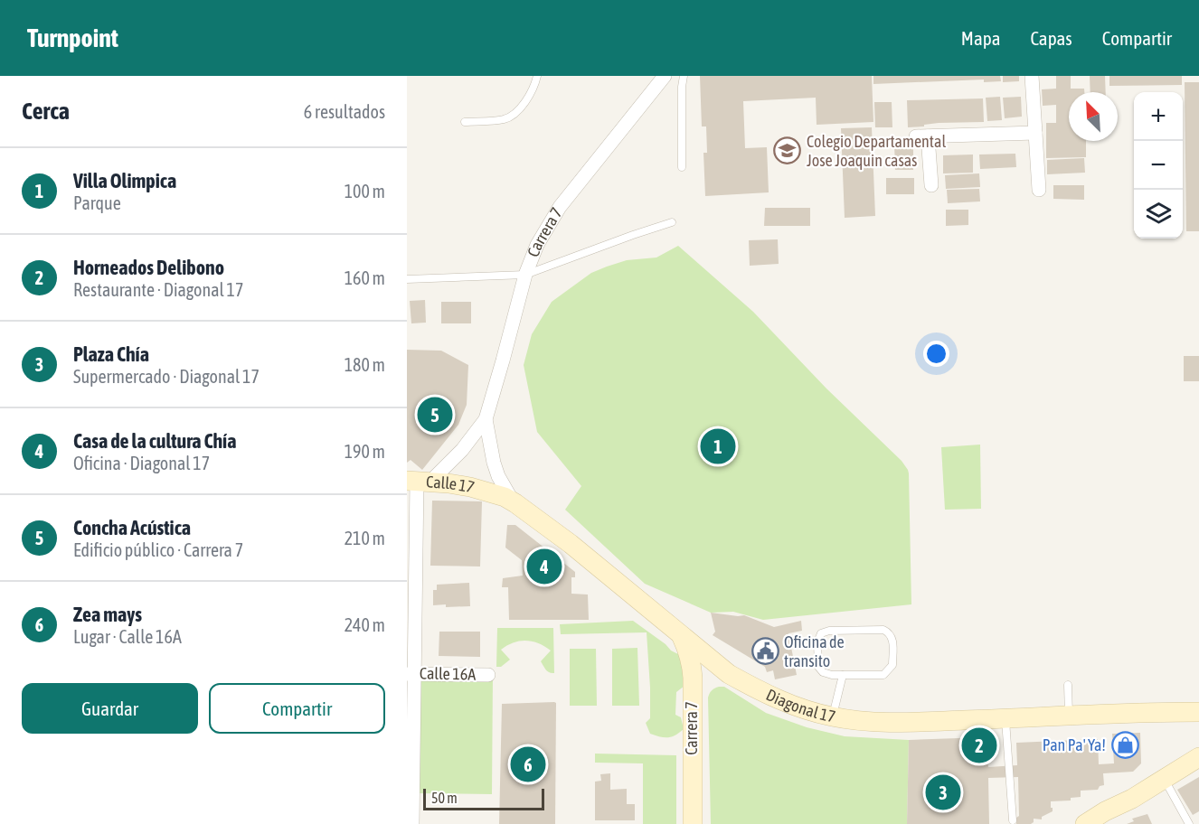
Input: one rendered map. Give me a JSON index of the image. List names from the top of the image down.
{
  "streets": {
    "main road": ["Carrera 7", "Calle 17", "Diagonal 17"],
    "street": ["Calle 16A"]
  },
  "crossings": [
    ["Carrera 7", "Calle 17"],
    ["Carrera 7", "Diagonal 17"],
    ["Calle 17", "Diagonal 17"]
  ],
  "places": {
    "school or university": ["Colegio Departamental Jose Joaquin casas"],
    "public building": ["Oficina de transito"],
    "shop": ["Pan Pa' Ya!"]
  },
  "scale_bar": "50 m",
  "north": "top left",
  "page": {
    "header": "Turnpoint",
    "nav": ["Mapa", "Capas", "Compartir"],
    "heading": ["Cerca", "6 resultados"],
    "map_buttons": ["+", "−"],
    "list": [
      {
        "mark": "1",
        "name": "Villa Olimpica",
        "note": "Parque",
        "value": "100 m"
      },
      {
        "mark": "2",
        "name": "Horneados Delibono",
        "note": "Restaurante · Diagonal 17",
        "value": "160 m"
      },
      {
        "mark": "3",
        "name": "Plaza Chía",
        "note": "Supermercado · Diagonal 17",
        "value": "180 m"
      },
      {
        "mark": "4",
        "name": "Casa de la cultura Chía",
        "note": "Oficina · Diagonal 17",
        "value": "190 m"
      },
      {
        "mark": "5",
        "name": "Concha Acústica",
        "note": "Edificio público · Carrera 7",
        "value": "210 m"
      },
      {
        "mark": "6",
        "name": "Zea mays",
        "note": "Lugar · Calle 16A",
        "value": "240 m"
      }
    ],
    "pins": [
      "5",
      "1",
      "4",
      "2",
      "6",
      "3"
    ],
    "buttons": ["Guardar", "Compartir"],
    "scale": "50 m"
  }
}
